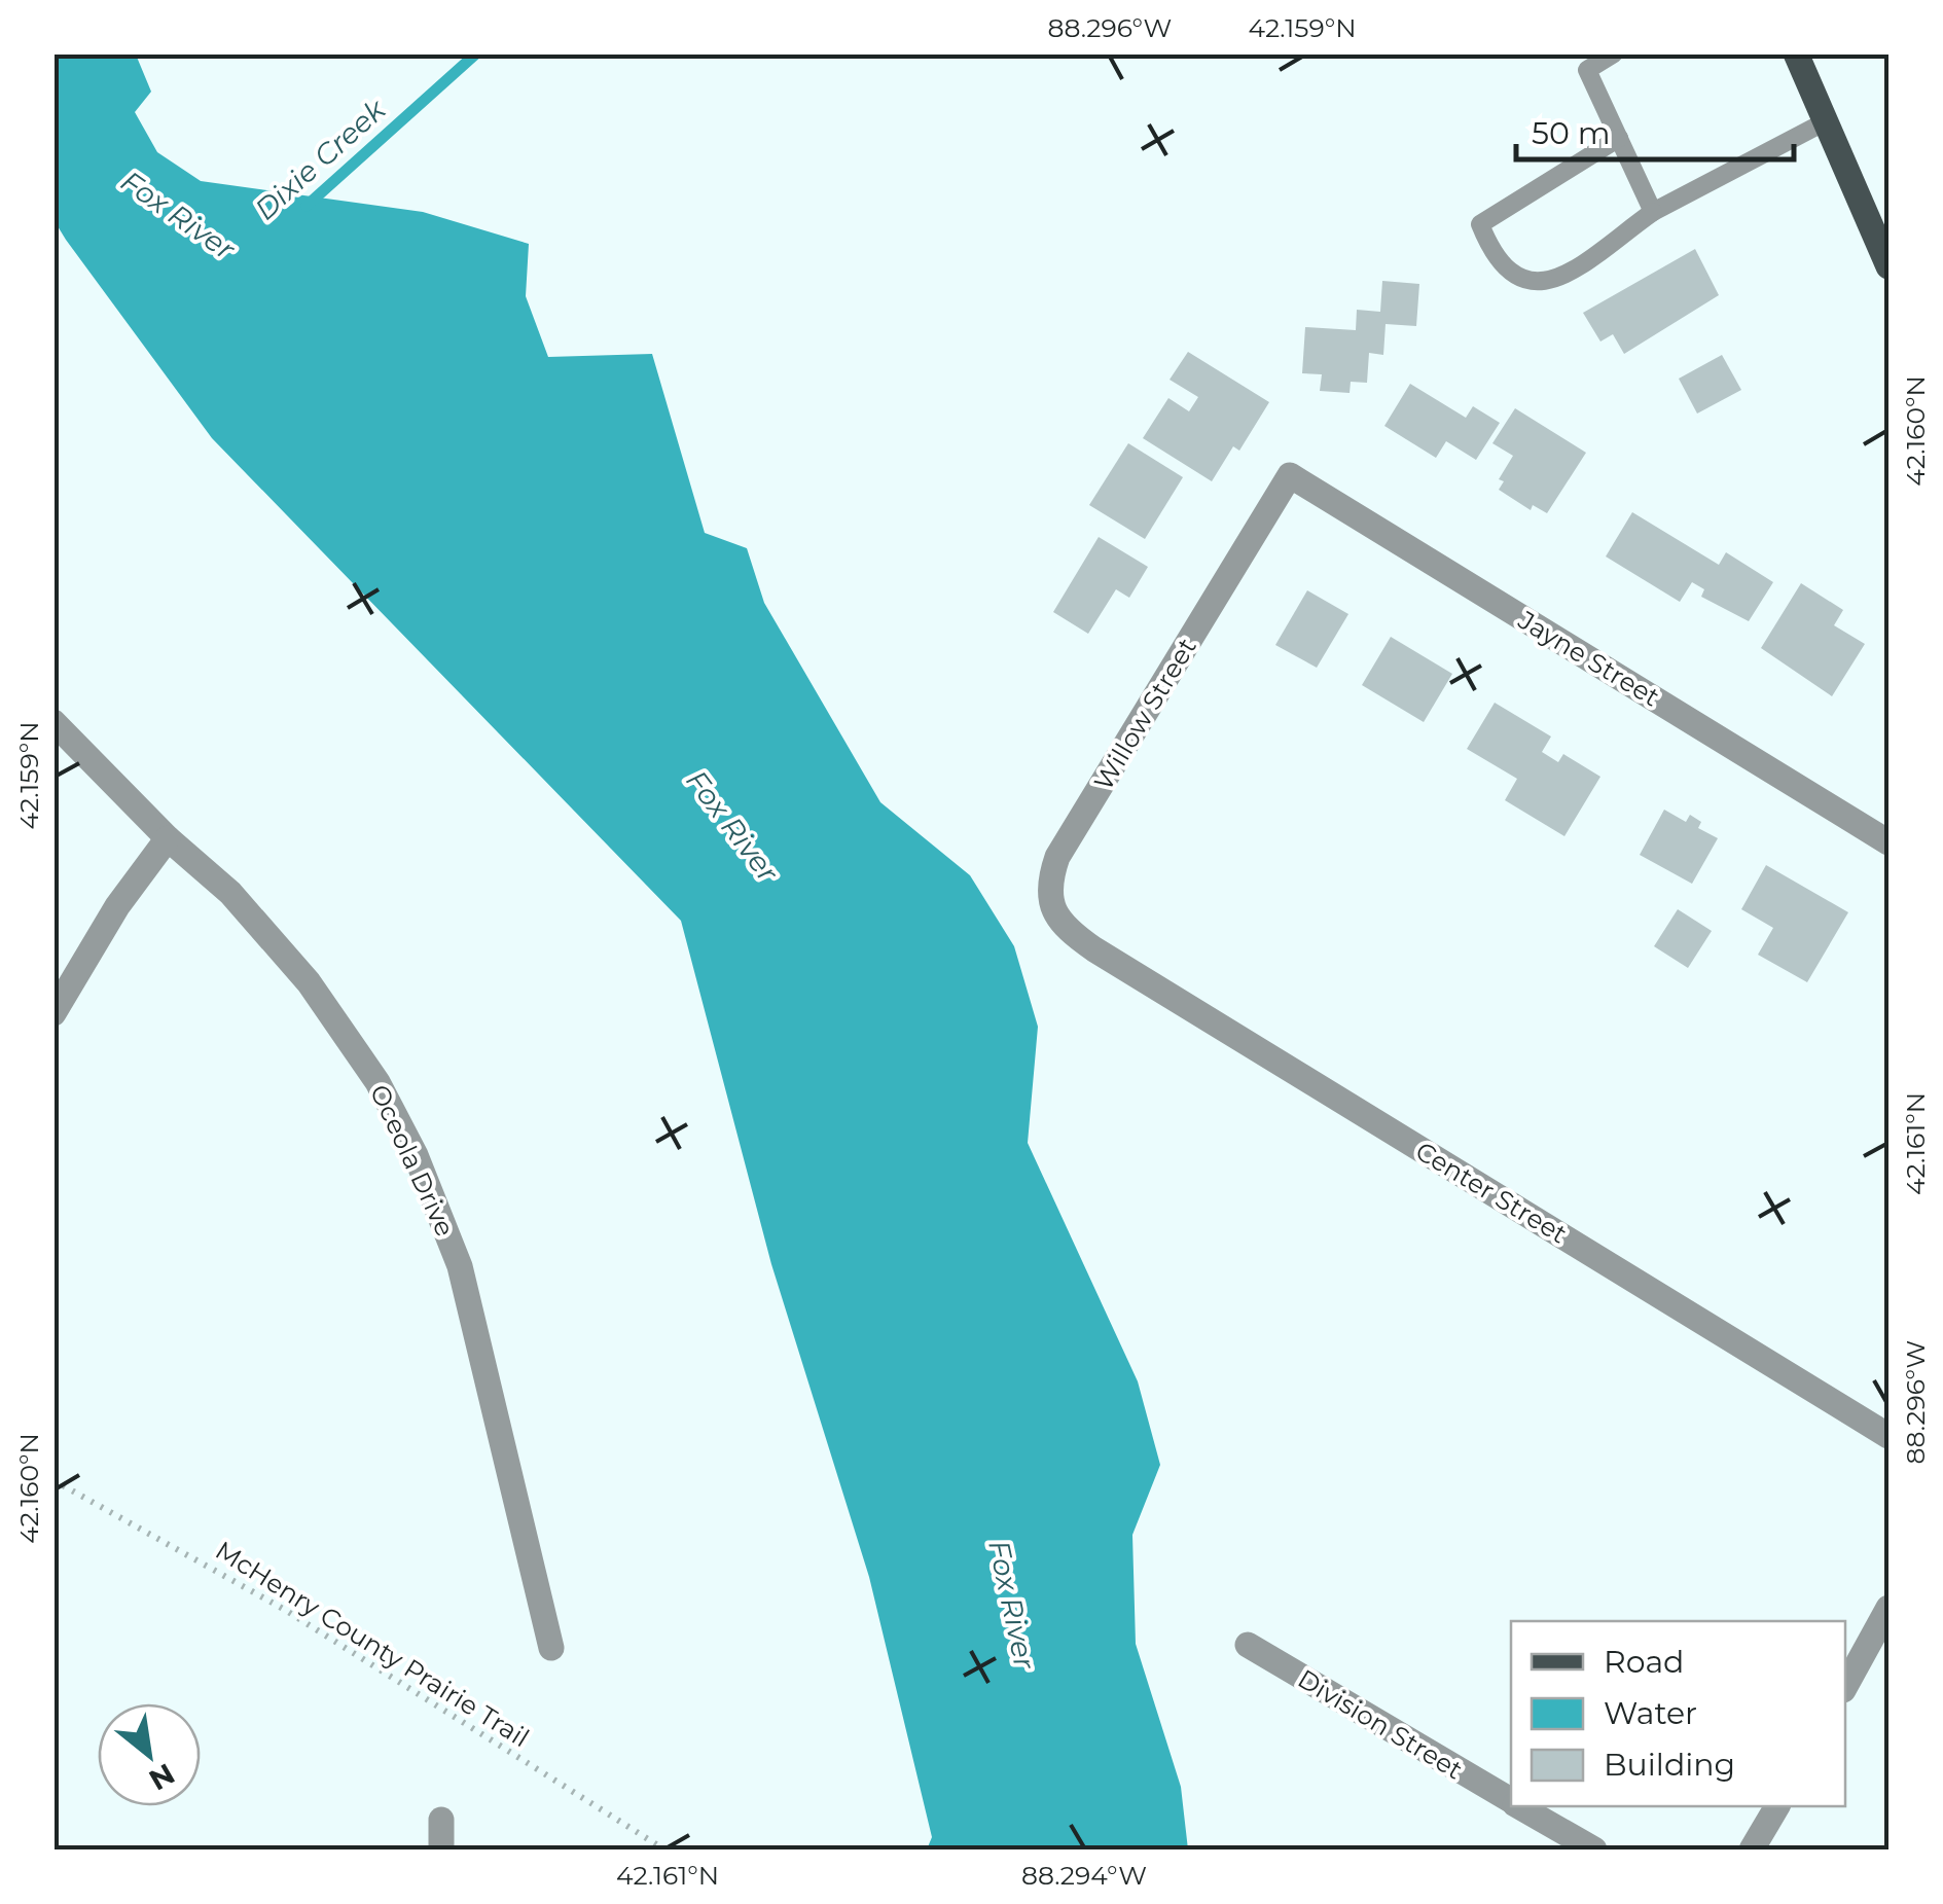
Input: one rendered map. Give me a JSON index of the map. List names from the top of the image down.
{
  "streets": {
    "street": [
      "Jayne Street",
      "Willow Street",
      "Oceola Drive",
      "Center Street",
      "Division Street"
    ],
    "path": ["McHenry County Prairie Trail"]
  },
  "crossings": [
    ["Jayne Street", "Willow Street"],
    ["Willow Street", "Center Street"]
  ],
  "water": ["Dixie Creek", "Fox River"],
  "legend": ["Road", "Water", "Building"],
  "scale_bar": "50 m",
  "north": "bottom right",
  "coordinates": [
    "88.296°W",
    "42.159°N",
    "42.160°N",
    "42.161°N",
    "88.294°W"
  ]
}
